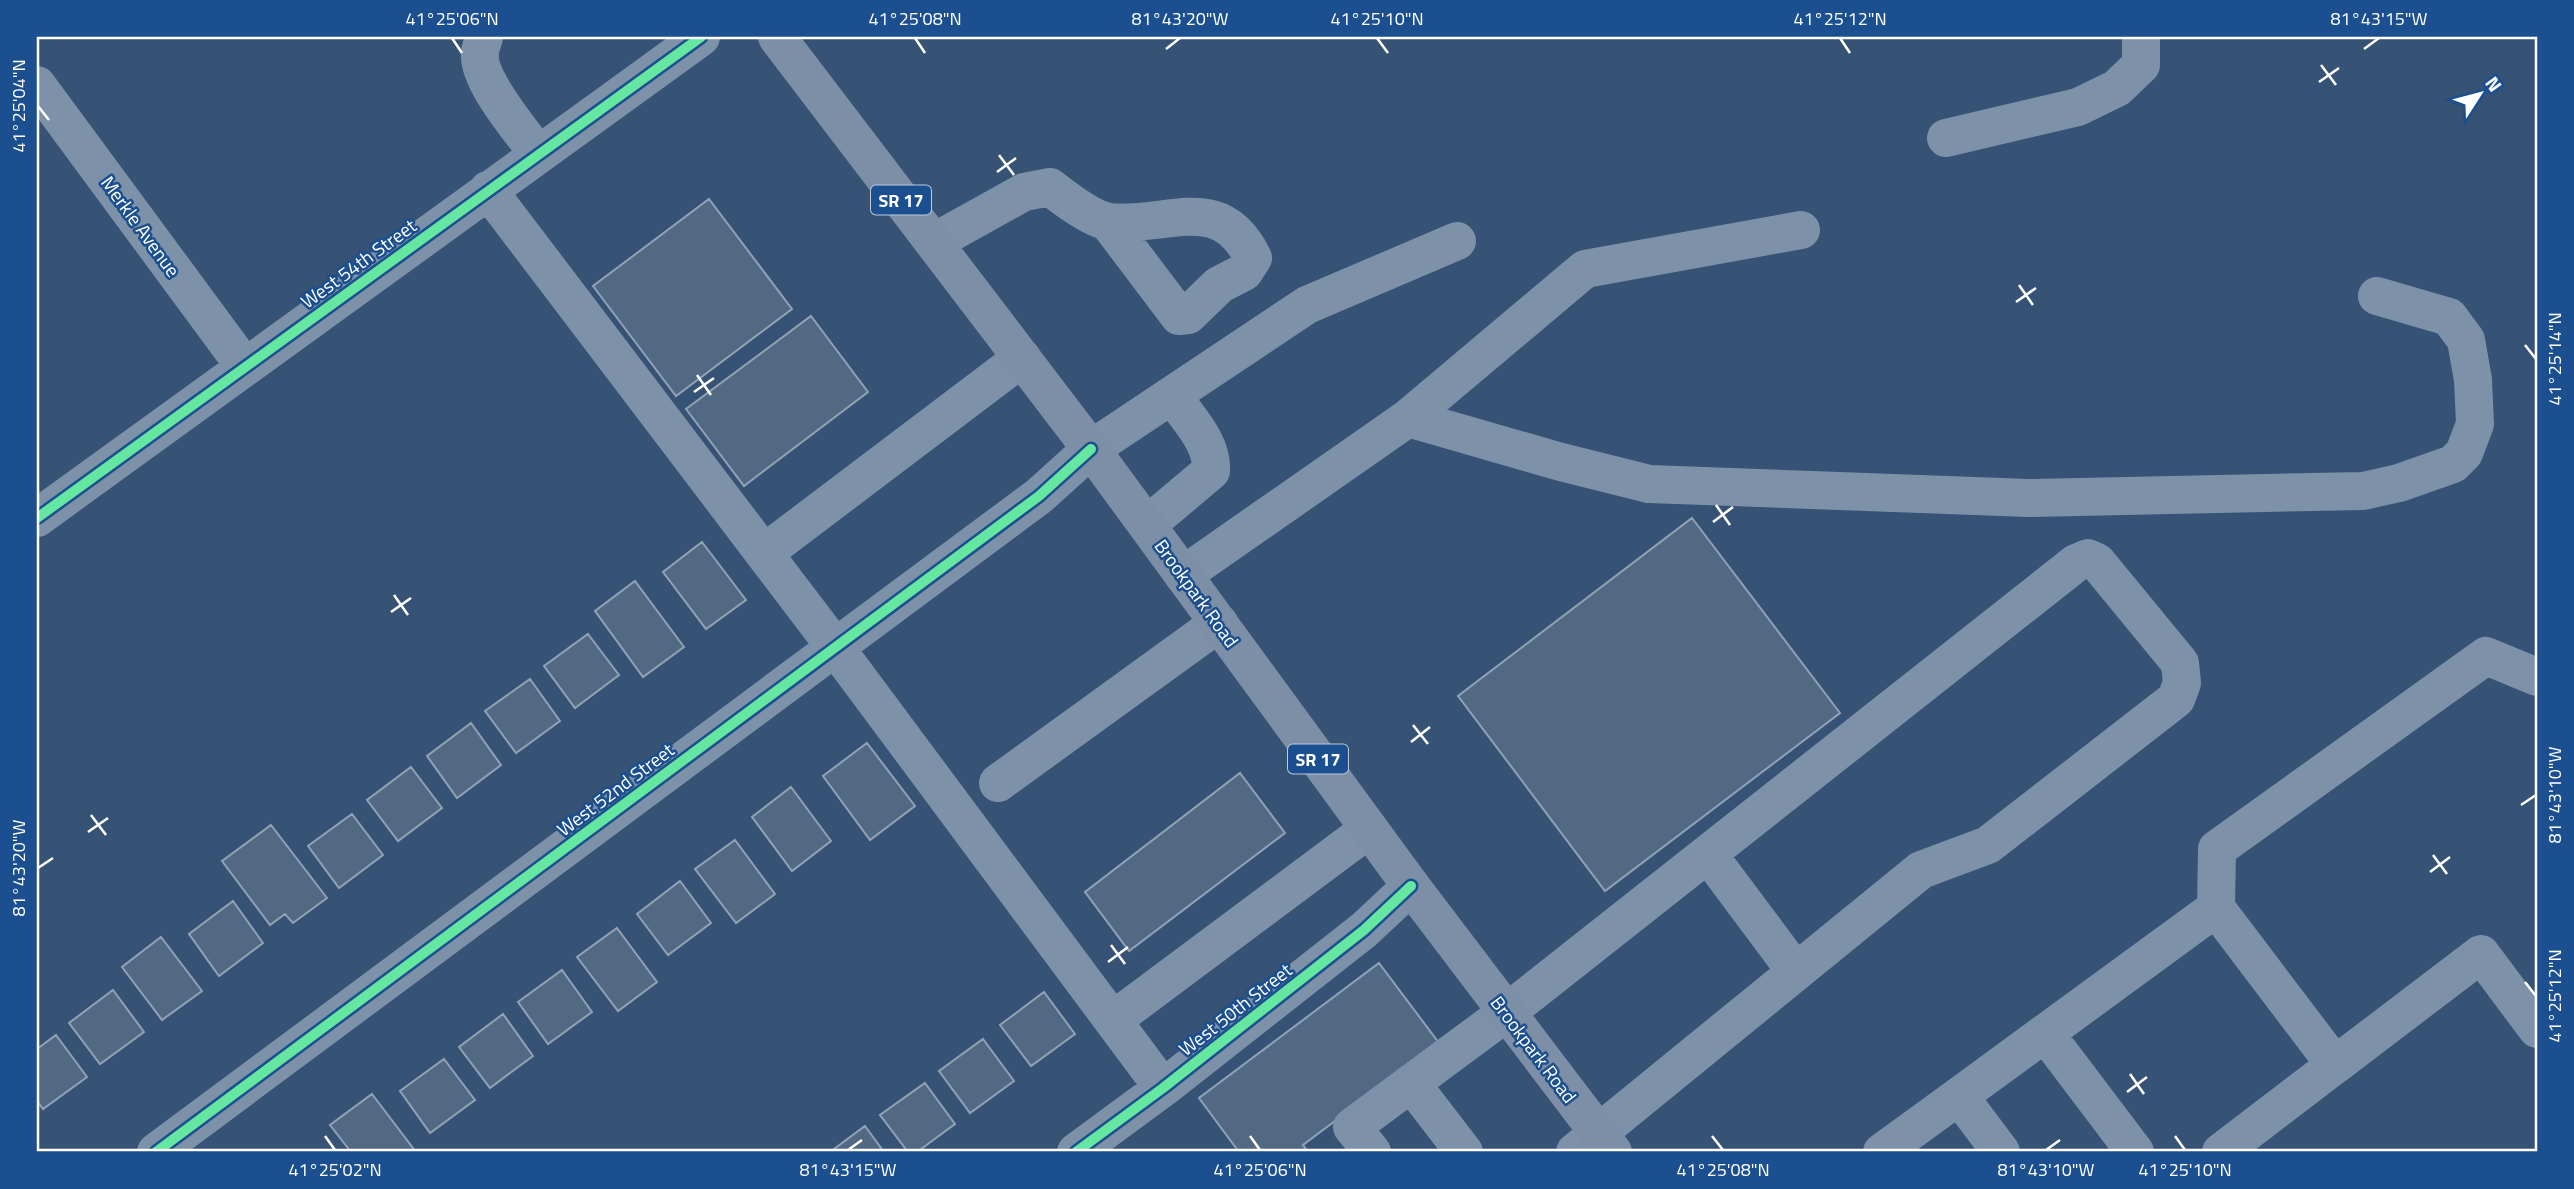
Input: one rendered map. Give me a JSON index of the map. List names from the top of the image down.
{
  "streets": {
    "main road": ["SR 17", "Brookpark Road"],
    "street": [
      "Merkle Avenue",
      "West 54th Street",
      "West 52nd Street",
      "West 50th Street"
    ]
  },
  "crossings": [
    ["Merkle Avenue", "West 54th Street"],
    ["Brookpark Road", "West 52nd Street"],
    ["Brookpark Road", "West 50th Street"]
  ],
  "north": "top right",
  "coordinates": [
    "41°25'06\"N",
    "41°25'08\"N",
    "81°43'20\"W",
    "41°25'10\"N",
    "41°25'12\"N",
    "81°43'15\"W",
    "41°25'04\"N",
    "41°25'14\"N",
    "81°43'10\"W",
    "41°25'02\"N"
  ]
}
